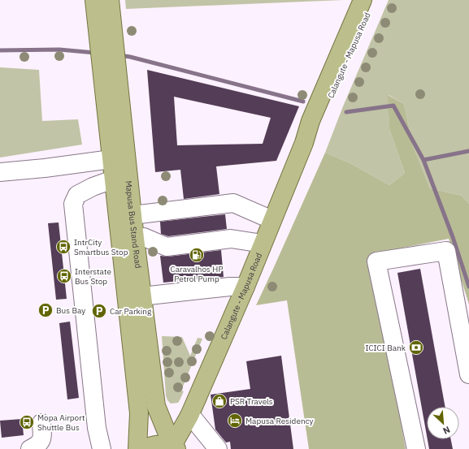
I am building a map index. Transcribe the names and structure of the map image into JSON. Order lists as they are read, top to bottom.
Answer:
{
  "streets": {
    "main road": ["Calangute - Mapusa Road", "Mapusa Bus Stand Road"]
  },
  "crossings": [
    ["Calangute - Mapusa Road", "Mapusa Bus Stand Road"]
  ],
  "places": {
    "bus stop": ["IntrCity Smartbus Stop", "Interstate Bus Stop", "Mopa Airport Shuttle Bus"],
    "fuel station": ["Caravalhos HP Petrol Pump"],
    "parking": ["Bus Bay", "Car Parking"],
    "bank": ["ICICI Bank"],
    "shop": ["PSR Travels"],
    "hotel": ["Mapusa Residency"]
  },
  "north": "bottom right"
}
